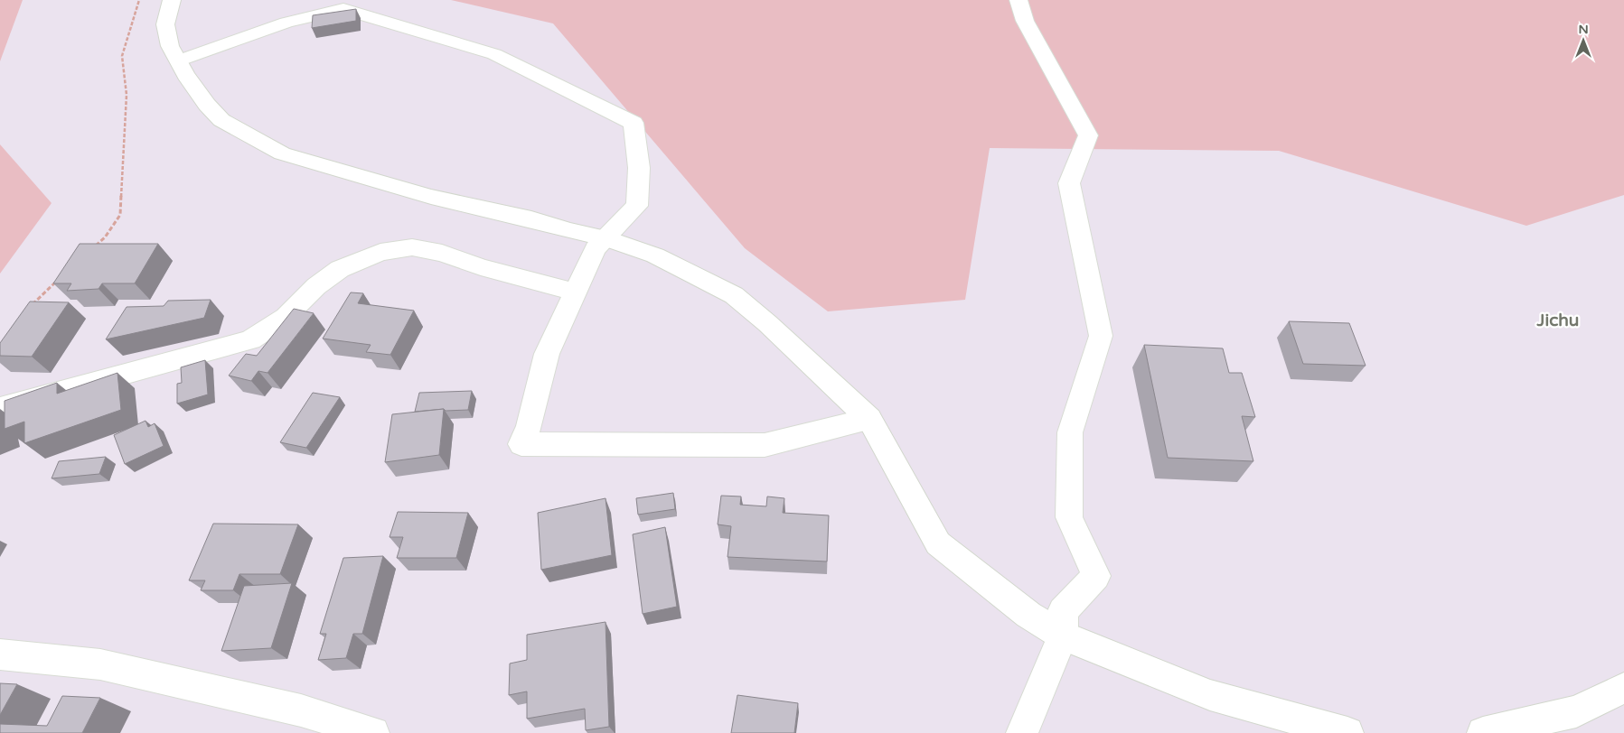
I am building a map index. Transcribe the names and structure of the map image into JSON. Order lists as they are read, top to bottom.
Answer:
{
  "districts": ["Jichu"],
  "north": "top"
}
